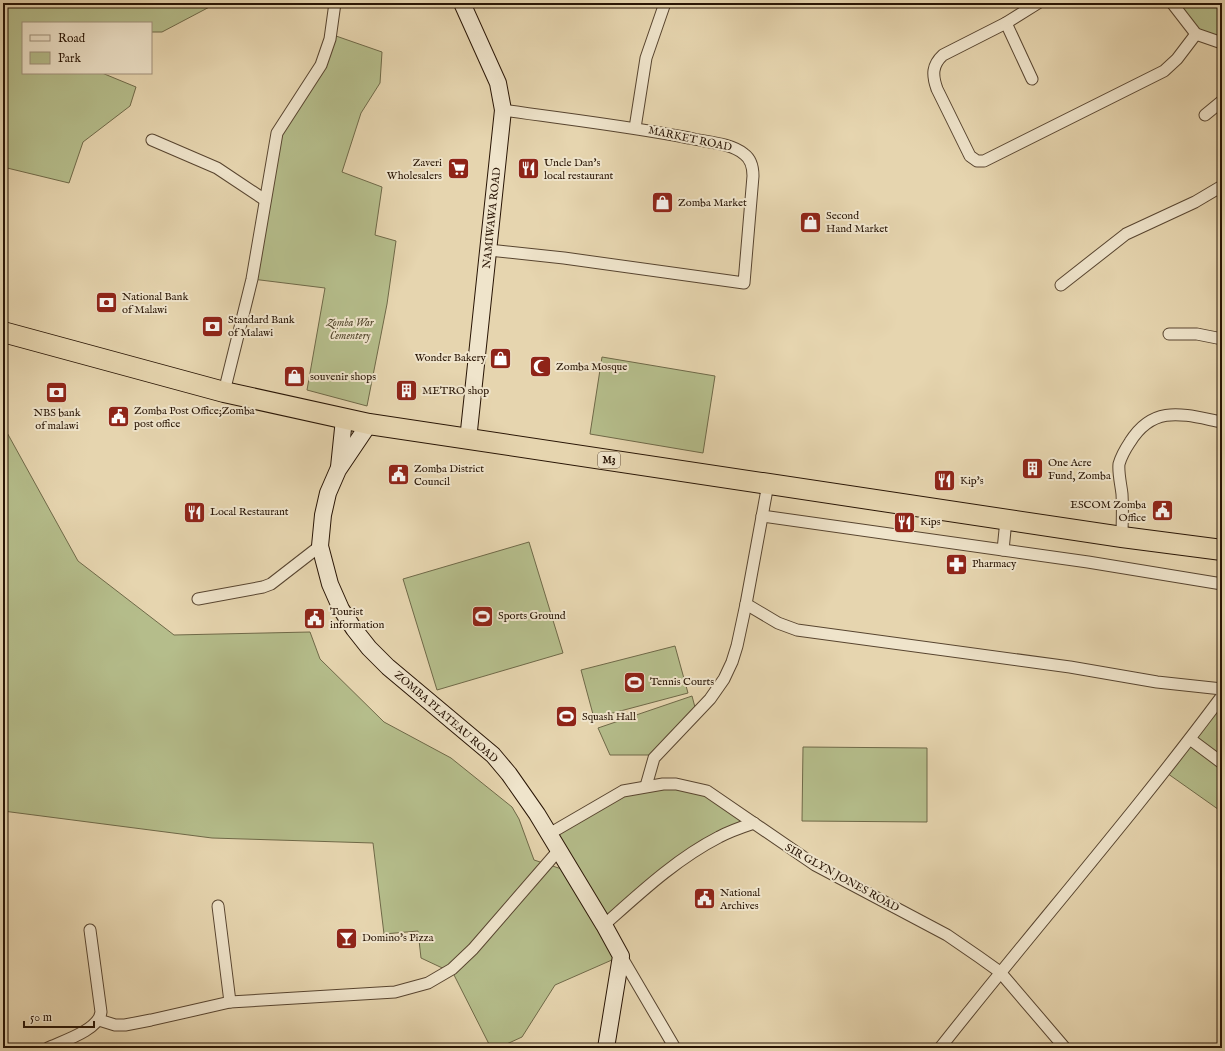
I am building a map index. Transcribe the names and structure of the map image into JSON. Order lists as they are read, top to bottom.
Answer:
{
  "streets": {
    "highway": ["M3"],
    "street": [
      "MARKET ROAD",
      "NAMIWAWA ROAD",
      "ZOMBA PLATEAU ROAD",
      "SIR GLYN JONES ROAD"
    ]
  },
  "crossings": [
    ["MARKET ROAD", "NAMIWAWA ROAD"],
    ["NAMIWAWA ROAD", "M3"],
    ["M3", "ZOMBA PLATEAU ROAD"],
    ["ZOMBA PLATEAU ROAD", "SIR GLYN JONES ROAD"]
  ],
  "parks": ["Zomba War Cementery"],
  "places": {
    "supermarket": ["Zaveri Wholesalers"],
    "restaurant": [
      "Uncle Dan's local restaurant",
      "Kip's",
      "Local Restaurant",
      "Kips"
    ],
    "shop": [
      "Zomba Market",
      "Second Hand Market",
      "Wonder Bakery",
      "souvenir shops"
    ],
    "bank": ["National Bank of Malawi", "Standard Bank of Malawi", "NBS bank of malawi"],
    "mosque": ["Zomba Mosque"],
    "building": ["METRO shop", "One Acre Fund, Zomba"],
    "public building": [
      "Zomba Post Office;Zomba post office",
      "Zomba District Council",
      "ESCOM Zomba Office",
      "Tourist information",
      "National Archives"
    ],
    "pharmacy": ["Pharmacy"],
    "sports": ["Sports Ground", "Tennis Courts", "Squash Hall"],
    "bar": ["Domino's Pizza"]
  },
  "legend": ["Road", "Park"],
  "scale_bar": "50 m"
}
